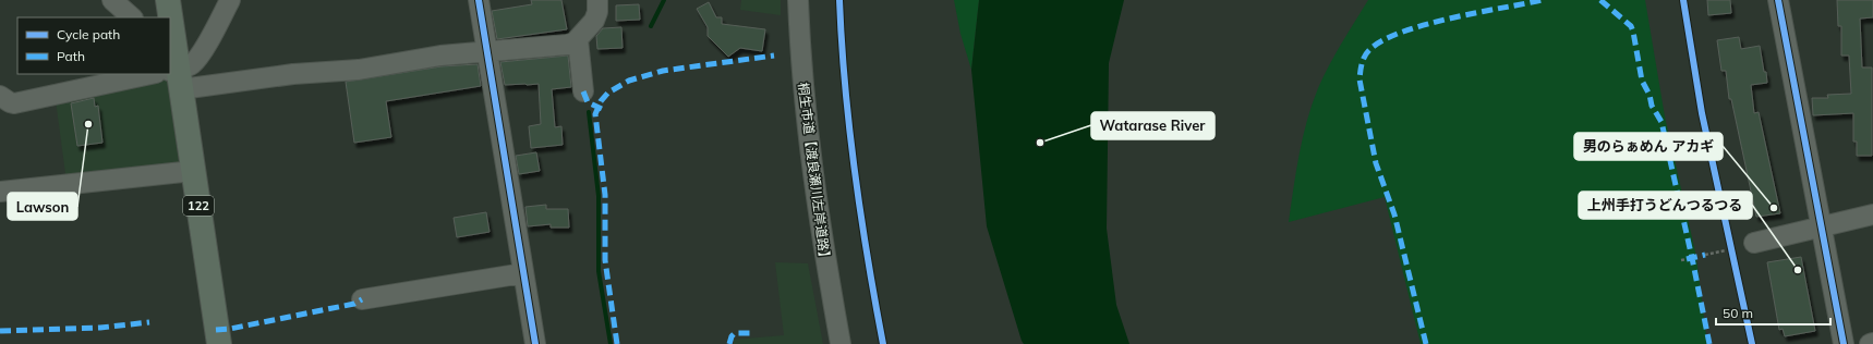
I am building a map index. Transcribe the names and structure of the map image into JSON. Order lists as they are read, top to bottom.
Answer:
{
  "streets": {
    "highway": ["122"],
    "street": ["桐生市道【渡良瀬川左岸道路】"]
  },
  "places": [
    "Lawson",
    "Watarase River",
    "男のらぁめん アカギ",
    "上州手打うどんつるつる"
  ],
  "legend": ["Cycle path", "Path"],
  "scale_bar": "50 m"
}
